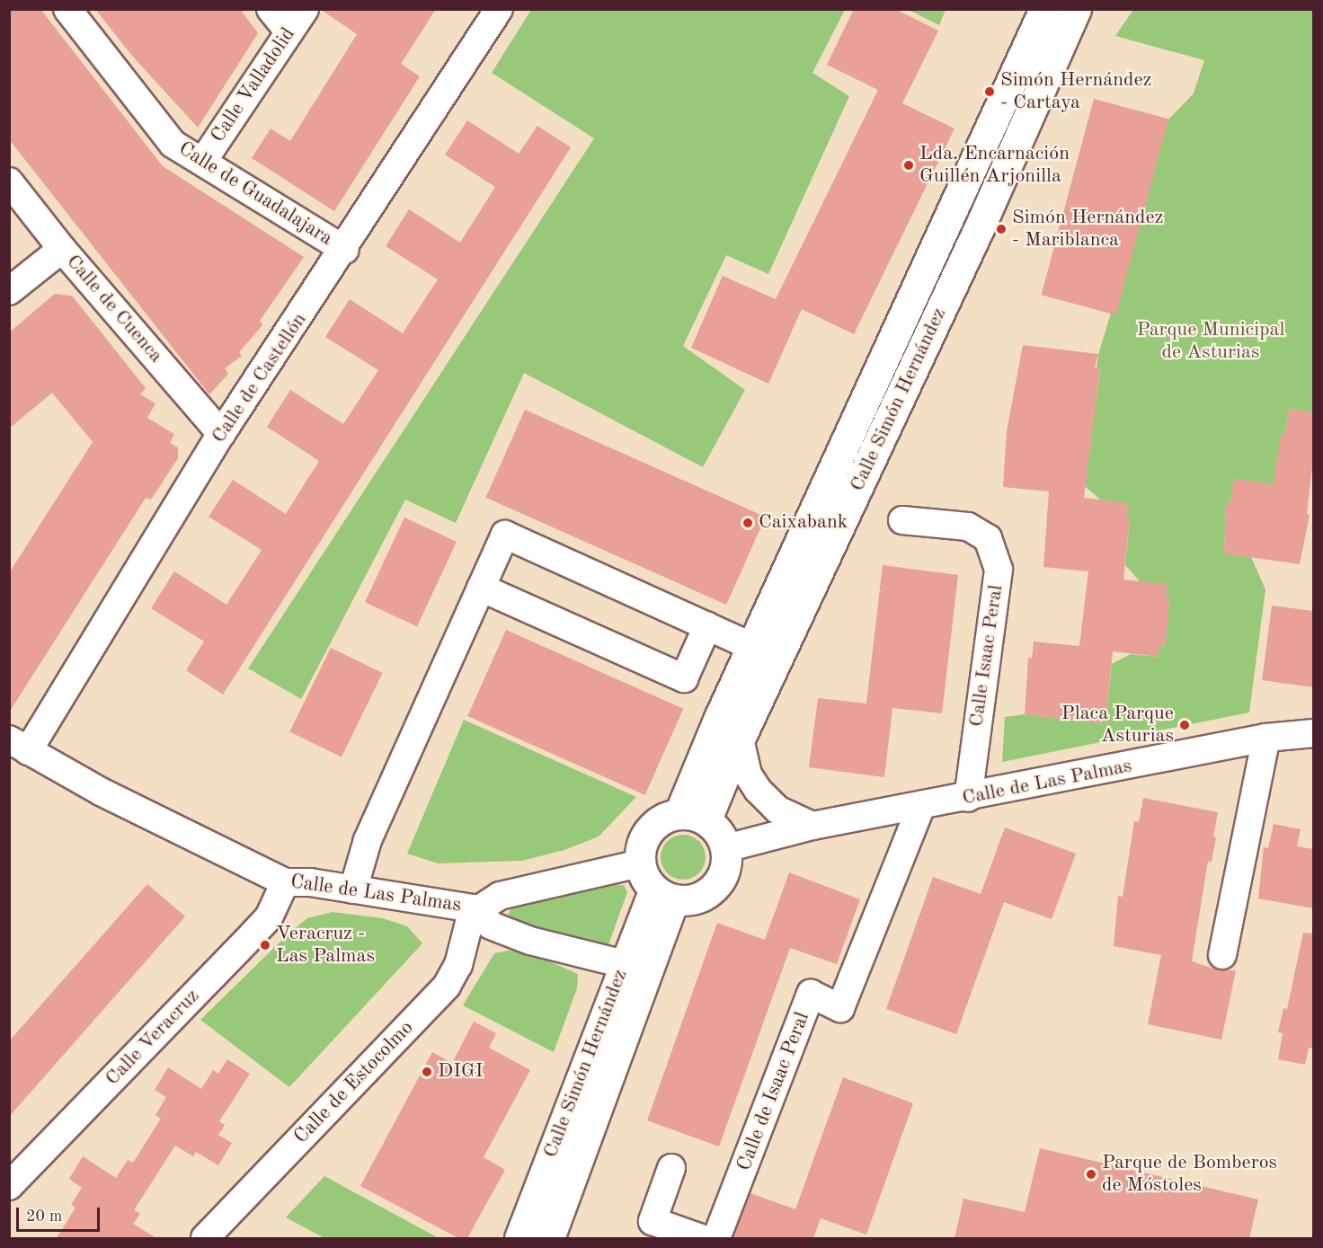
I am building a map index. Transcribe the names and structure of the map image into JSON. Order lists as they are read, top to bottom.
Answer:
{
  "streets": {
    "street": [
      "Calle Valladolid",
      "Calle de Guadalajara",
      "Calle de Cuenca",
      "Calle de Castellón",
      "Calle Simón Hernández",
      "Calle Isaac Peral",
      "Calle de Las Palmas",
      "Calle Veracruz",
      "Calle de Estocolmo",
      "Calle de Isaac Peral"
    ]
  },
  "crossings": [
    ["Calle Valladolid", "Calle de Guadalajara"],
    ["Calle de Guadalajara", "Calle de Castellón"],
    ["Calle de Cuenca", "Calle de Castellón"],
    ["Calle de Castellón", "Calle de Las Palmas"],
    ["Calle Simón Hernández", "Calle de Las Palmas"],
    ["Calle Isaac Peral", "Calle de Las Palmas"],
    ["Calle de Las Palmas", "Calle Veracruz"],
    ["Calle de Las Palmas", "Calle de Estocolmo"],
    ["Calle de Las Palmas", "Calle de Isaac Peral"]
  ],
  "parks": ["Parque Municipal de Asturias"],
  "places": [
    "Simón Hernández - Cartaya",
    "Lda. Encarnación Guillén Arjonilla",
    "Simón Hernández - Mariblanca",
    "Caixabank",
    "Placa Parque Asturias",
    "Veracruz - Las Palmas",
    "DIGI",
    "Parque de Bomberos de Móstoles"
  ],
  "scale_bar": "20 m"
}
